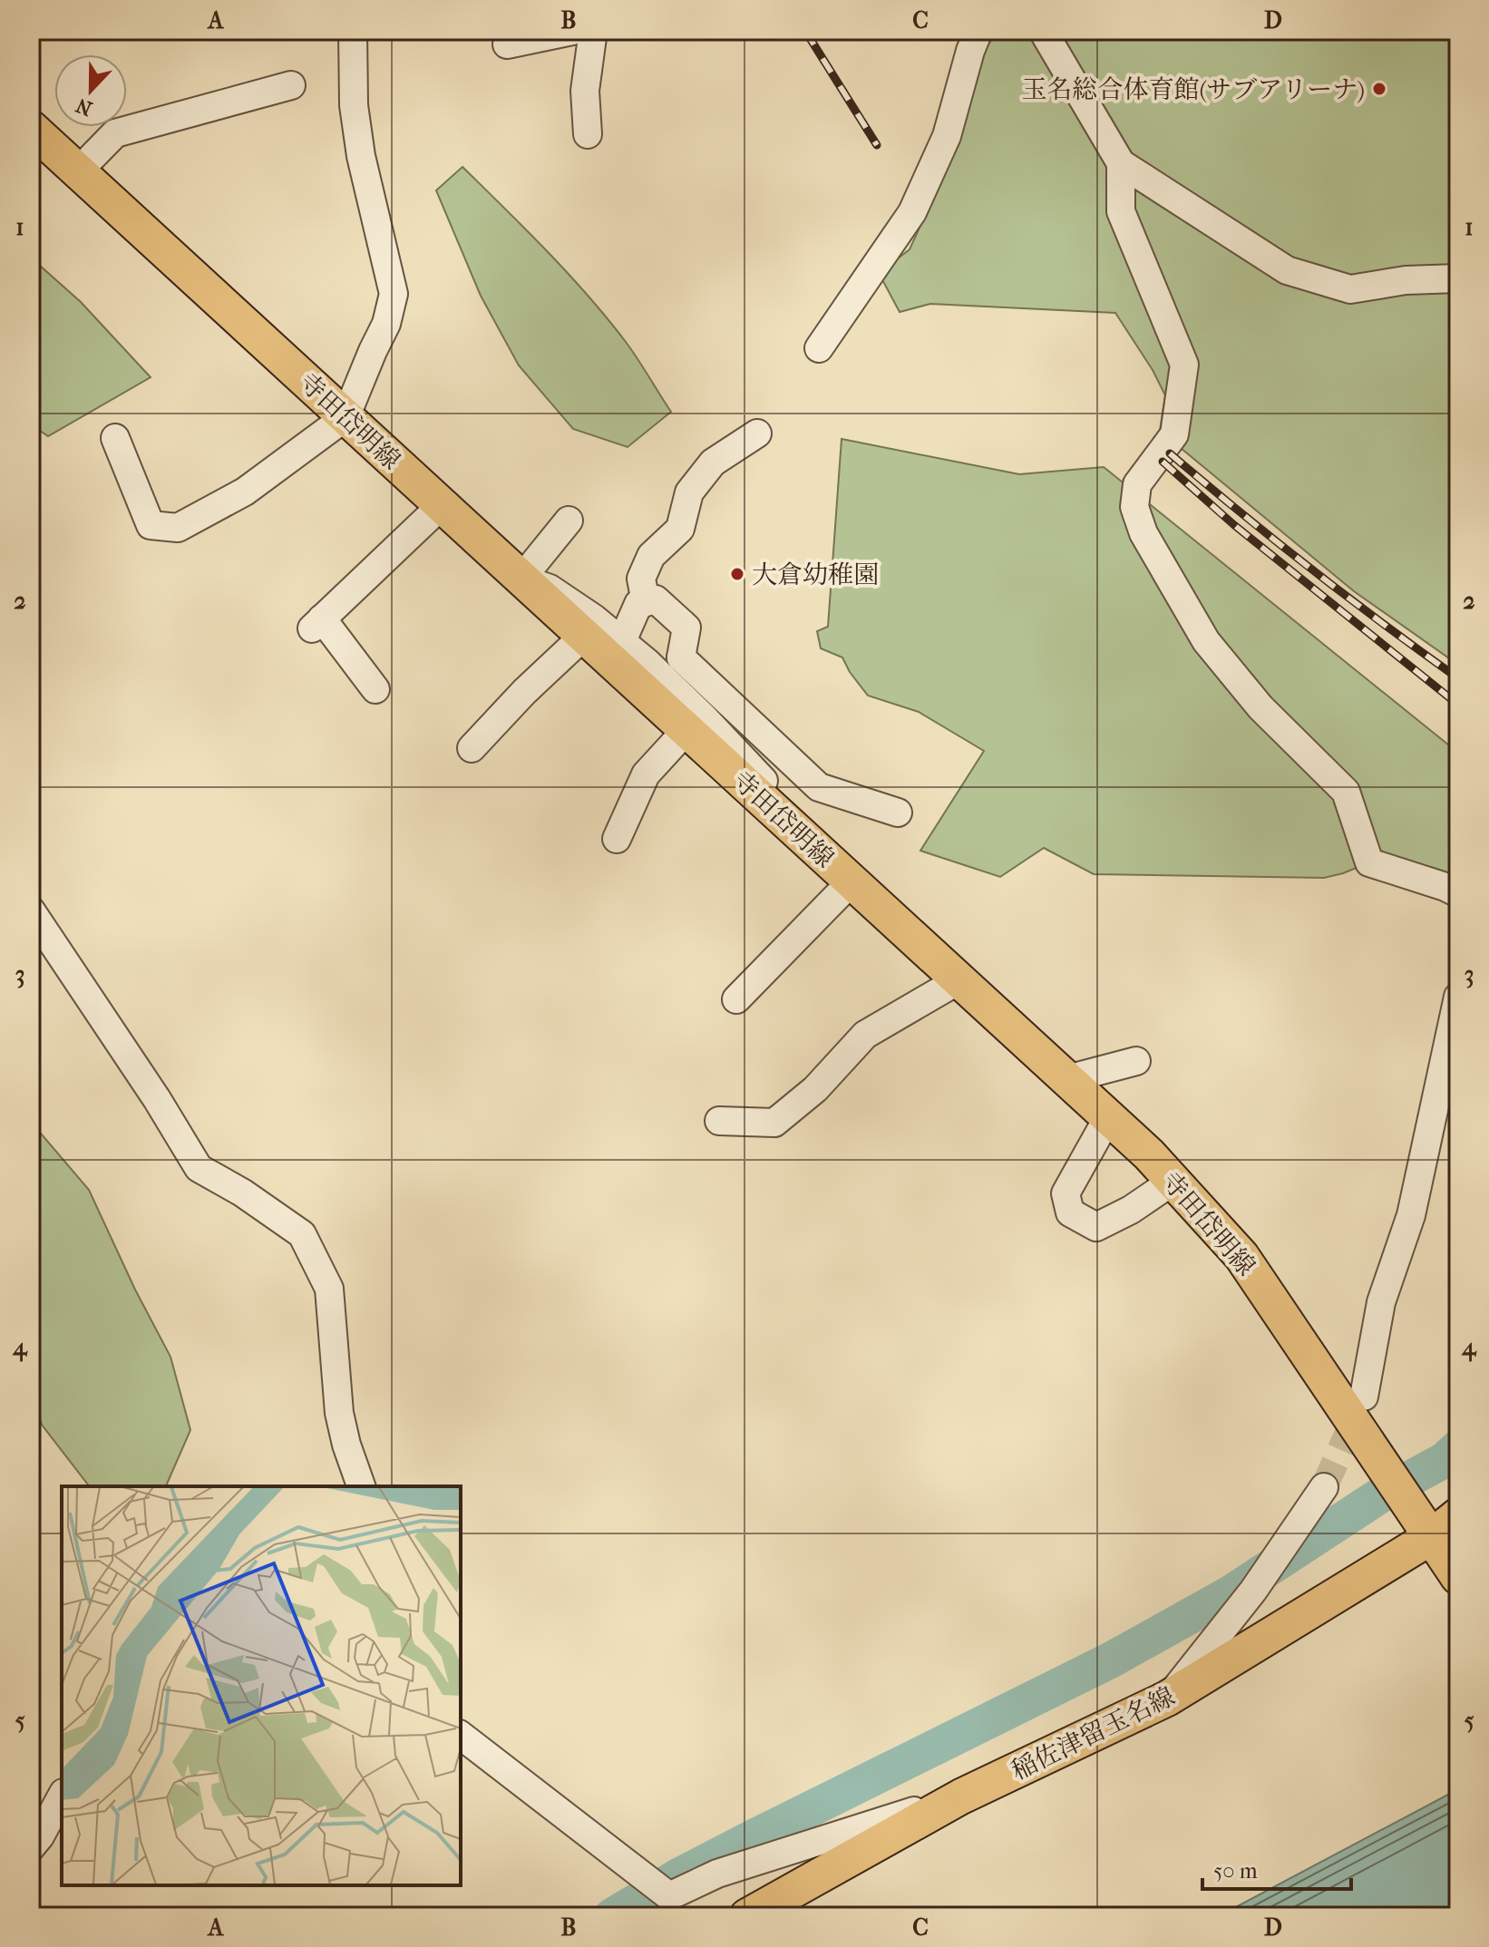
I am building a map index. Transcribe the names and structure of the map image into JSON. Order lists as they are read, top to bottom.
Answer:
{
  "streets": {
    "main road": ["寺田岱明線", "稲佐津留玉名線"]
  },
  "crossings": [
    ["寺田岱明線", "稲佐津留玉名線"]
  ],
  "places": ["玉名総合体育館(サブアリーナ)", "大倉幼稚園"],
  "scale_bar": "50 m",
  "north": "bottom",
  "grid": {
    "columns": [
      "A",
      "B",
      "C",
      "D"
    ],
    "rows": [
      "1",
      "2",
      "3",
      "4",
      "5"
    ]
  }
}
